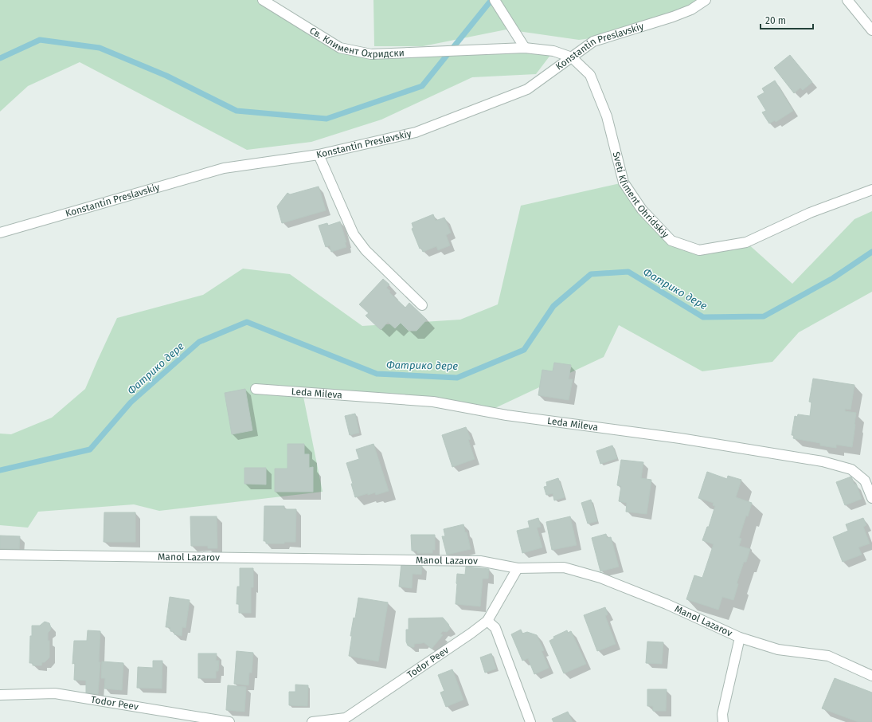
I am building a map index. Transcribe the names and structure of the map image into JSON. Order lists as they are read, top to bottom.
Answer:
{
  "streets": {
    "street": [
      "Св. Климент Охридски",
      "Konstantin Preslavskiy",
      "Sveti Kliment Ohridskiy",
      "Leda Mileva",
      "Manol Lazarov",
      "Todor Peev"
    ]
  },
  "crossings": [
    ["Св. Климент Охридски", "Sveti Kliment Ohridskiy"],
    ["Konstantin Preslavskiy", "Sveti Kliment Ohridskiy"],
    ["Manol Lazarov", "Todor Peev"]
  ],
  "water": ["Фатрико дере"],
  "scale_bar": "20 m"
}
